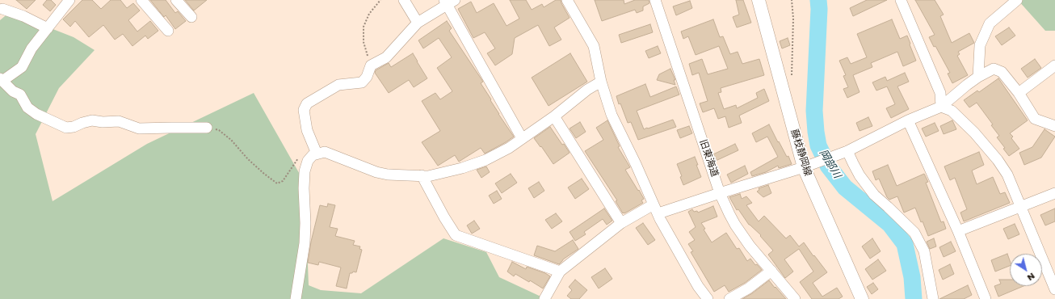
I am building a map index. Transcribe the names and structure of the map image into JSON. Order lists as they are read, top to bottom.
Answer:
{
  "streets": {
    "main road": ["藤枝静岡線"],
    "street": ["旧東海道"]
  },
  "water": ["岡部川"],
  "north": "bottom right"
}
